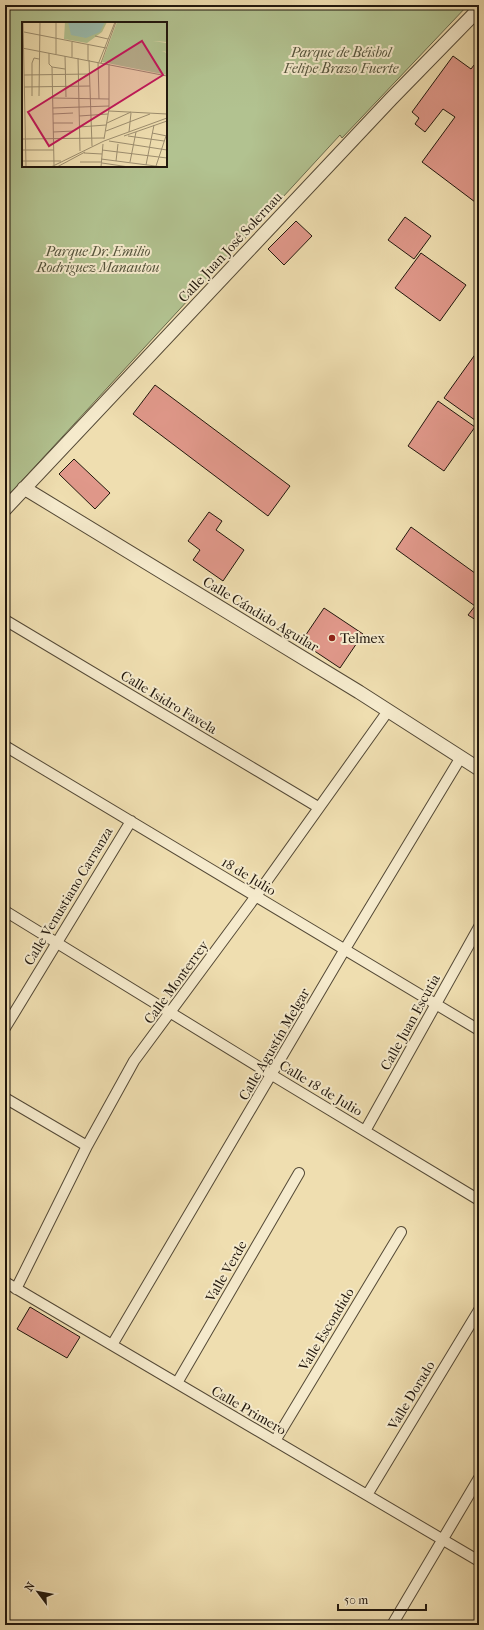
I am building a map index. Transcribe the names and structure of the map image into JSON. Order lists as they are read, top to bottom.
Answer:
{
  "streets": {
    "street": [
      "Calle Juan José Solernau",
      "Calle Cándido Aguilar",
      "Calle Isidro Favela",
      "18 de Julio",
      "Calle Venustiano Carranza",
      "Calle Monterrey",
      "Calle Juan Escutia",
      "Calle Agustín Melgar",
      "Calle 18 de Julio",
      "Valle Verde",
      "Valle Escondido",
      "Valle Dorado",
      "Calle Primero"
    ]
  },
  "crossings": [
    ["Calle Juan José Solernau", "Calle Cándido Aguilar"],
    ["Calle Cándido Aguilar", "Calle Monterrey"],
    ["Calle Cándido Aguilar", "Calle Agustín Melgar"],
    ["Calle Isidro Favela", "Calle Monterrey"],
    ["18 de Julio", "Calle Venustiano Carranza"],
    ["18 de Julio", "Calle Monterrey"],
    ["18 de Julio", "Calle Juan Escutia"],
    ["18 de Julio", "Calle Agustín Melgar"],
    ["Calle Venustiano Carranza", "Calle 18 de Julio"],
    ["Calle Monterrey", "Calle 18 de Julio"],
    ["Calle Monterrey", "Calle Primero"],
    ["Calle Juan Escutia", "Calle 18 de Julio"],
    ["Calle Agustín Melgar", "Calle 18 de Julio"],
    ["Calle Agustín Melgar", "Calle Primero"],
    ["Valle Verde", "Calle Primero"],
    ["Valle Escondido", "Calle Primero"],
    ["Valle Dorado", "Calle Primero"]
  ],
  "parks": ["Parque de Béisbol Felipe Brazo Fuerte", "Parque Dr. Emilio Rodriguez Manautou"],
  "places": ["Telmex"],
  "scale_bar": "50 m",
  "north": "top left"
}
